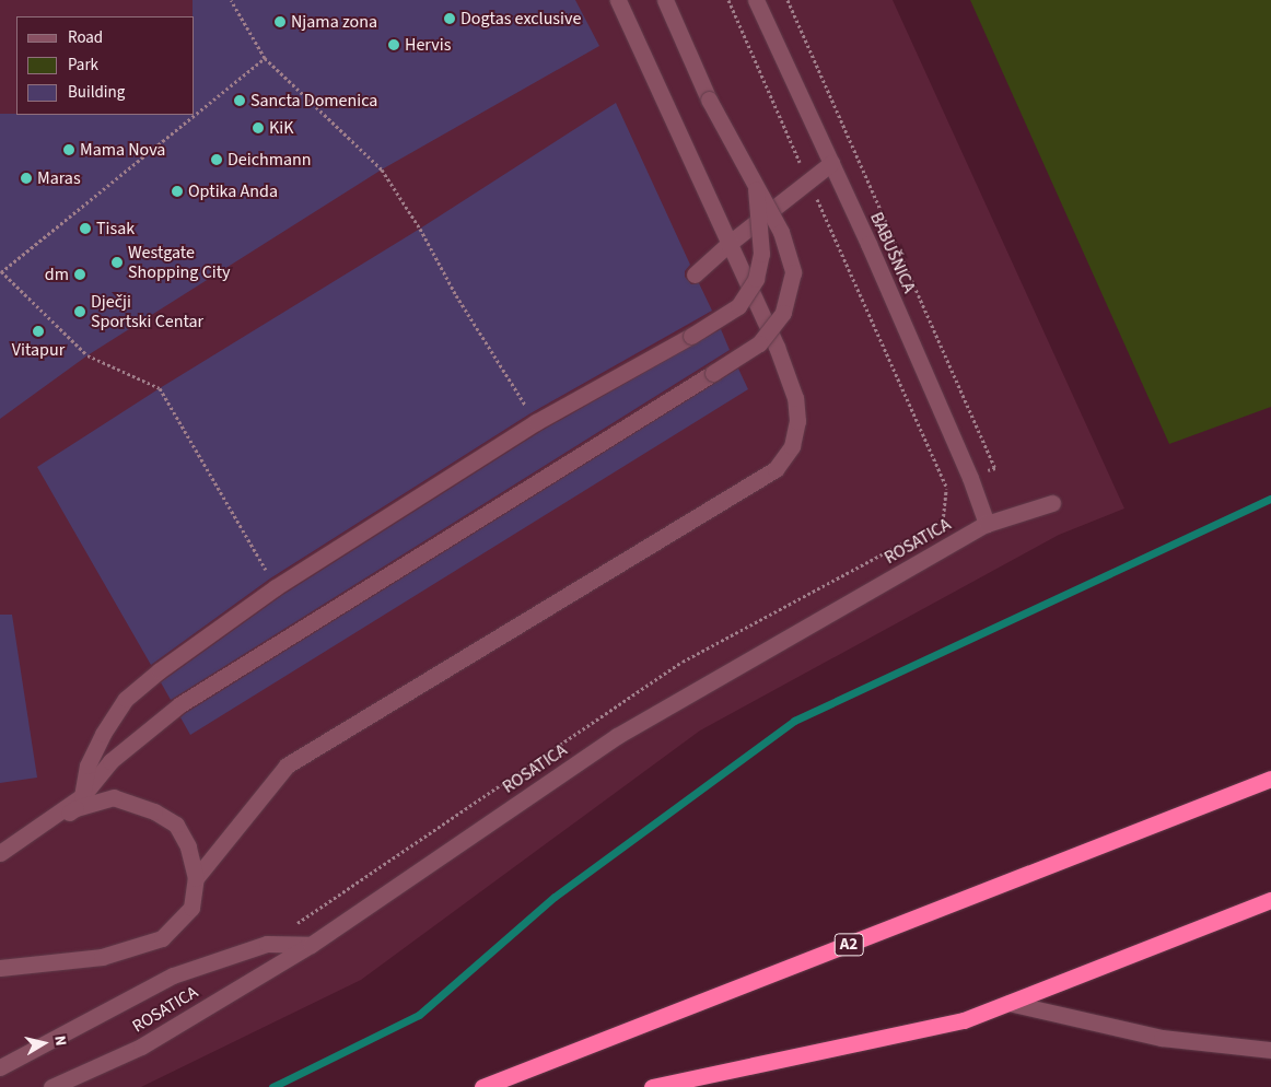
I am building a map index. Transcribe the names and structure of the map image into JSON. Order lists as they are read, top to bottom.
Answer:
{
  "streets": {
    "highway": ["A2"],
    "street": ["BABUŠNICA", "ROSATICA"]
  },
  "crossings": [
    ["BABUŠNICA", "ROSATICA"]
  ],
  "places": [
    "Dogtas exclusive",
    "Njama zona",
    "Hervis",
    "Sancta Domenica",
    "KiK",
    "Mama Nova",
    "Deichmann",
    "Maras",
    "Optika Anda",
    "Tisak",
    "Westgate Shopping City",
    "dm",
    "Dječji Sportski Centar",
    "Vitapur"
  ],
  "legend": ["Road", "Park", "Building"],
  "north": "right"
}
